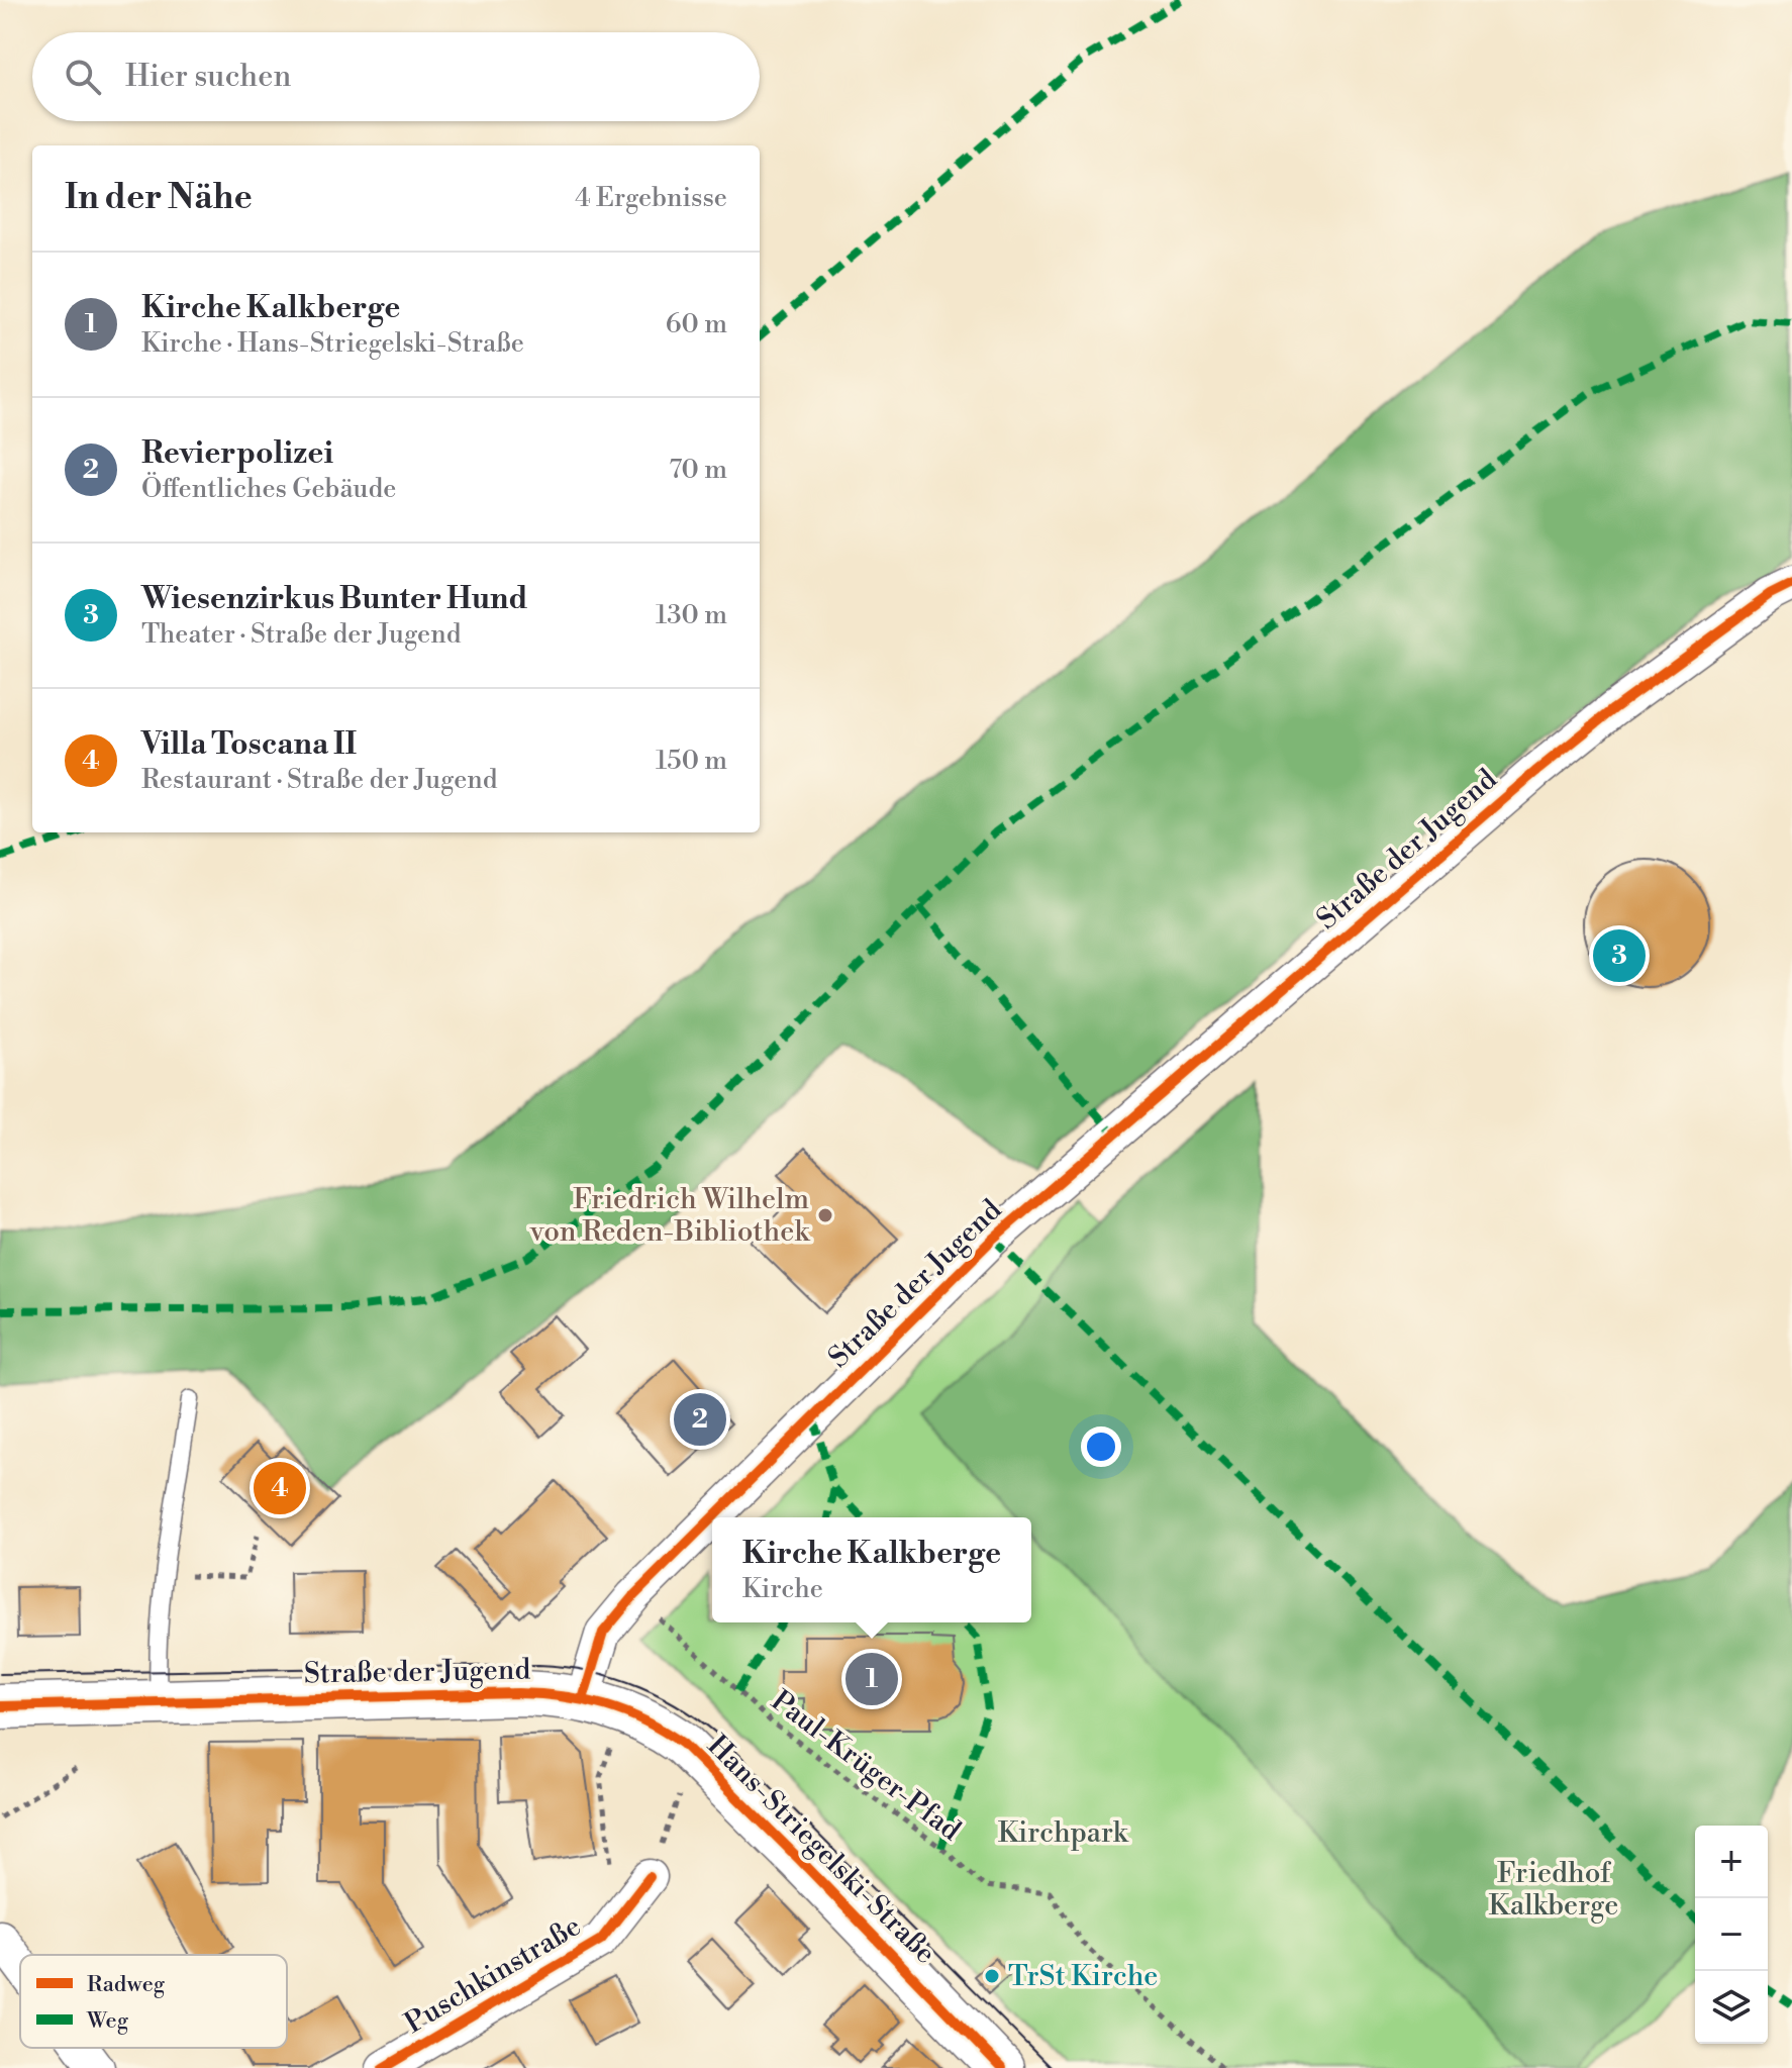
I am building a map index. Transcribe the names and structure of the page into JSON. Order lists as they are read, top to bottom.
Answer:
{
  "streets": {
    "street": ["Straße der Jugend", "Hans-Striegelski-Straße", "Puschkinstraße"],
    "path": ["Paul-Krüger-Pfad"]
  },
  "crossings": [
    ["Straße der Jugend", "Paul-Krüger-Pfad"],
    ["Straße der Jugend", "Hans-Striegelski-Straße"]
  ],
  "parks": ["Kirchpark", "Friedhof Kalkberge"],
  "places": ["Friedrich Wilhelm von Reden-Bibliothek", "TrSt Kirche"],
  "legend": ["Radweg", "Weg"],
  "page": {
    "search": "Hier suchen",
    "heading": ["In der Nähe", "4 Ergebnisse"],
    "list": [
      {
        "mark": "1",
        "name": "Kirche Kalkberge",
        "note": "Kirche · Hans-Striegelski-Straße",
        "value": "60 m"
      },
      {
        "mark": "2",
        "name": "Revierpolizei",
        "note": "Öffentliches Gebäude",
        "value": "70 m"
      },
      {
        "mark": "3",
        "name": "Wiesenzirkus Bunter Hund",
        "note": "Theater · Straße der Jugend",
        "value": "130 m"
      },
      {
        "mark": "4",
        "name": "Villa Toscana II",
        "note": "Restaurant · Straße der Jugend",
        "value": "150 m"
      }
    ],
    "pins": [
      "3",
      "2",
      "4",
      "1"
    ],
    "popup": ["Kirche Kalkberge", "Kirche"],
    "map_buttons": ["+", "−"]
  }
}
